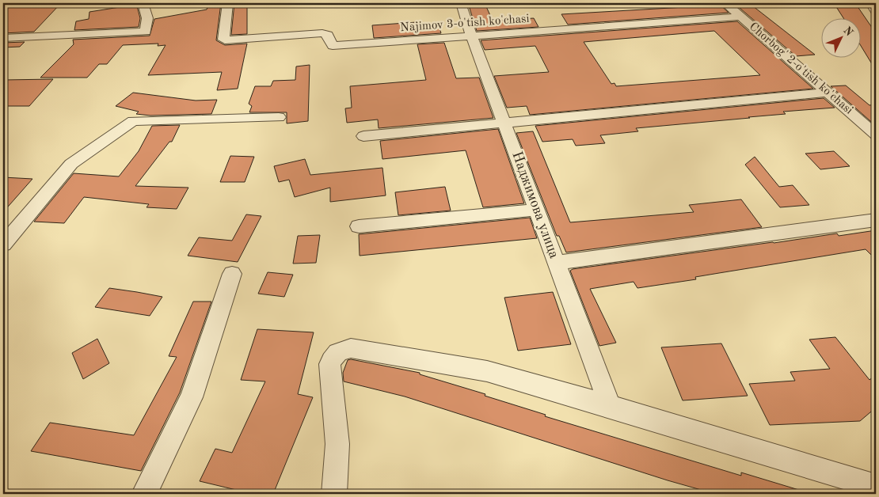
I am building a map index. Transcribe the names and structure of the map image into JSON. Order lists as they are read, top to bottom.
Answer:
{
  "streets": {
    "street": ["Najimov 3-o'tish ko'chasi", "Chorbog' 2-o'tish ko'chasi", "Наджимова улица"]
  },
  "crossings": [
    ["Najimov 3-o'tish ko'chasi", "Chorbog' 2-o'tish ko'chasi"],
    ["Najimov 3-o'tish ko'chasi", "Наджимова улица"]
  ],
  "north": "top right"
}
